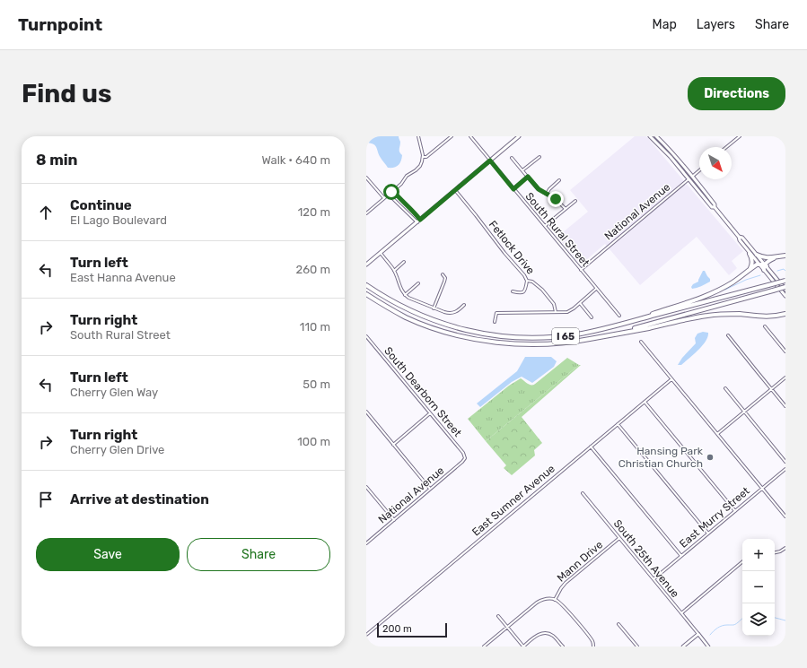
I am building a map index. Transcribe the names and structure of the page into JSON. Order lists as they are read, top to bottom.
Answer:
{
  "streets": {
    "highway": ["I 65"],
    "street": [
      "National Avenue",
      "South Rural Street",
      "Fetlock Drive",
      "South Dearborn Street",
      "East Sumner Avenue",
      "East Murry Street",
      "South 25th Avenue",
      "Mann Drive"
    ]
  },
  "crossings": [
    ["National Avenue", "South Rural Street"],
    ["National Avenue", "South Dearborn Street"],
    ["East Murry Street", "South 25th Avenue"],
    ["South 25th Avenue", "Mann Drive"]
  ],
  "places": ["Hansing Park Christian Church"],
  "scale_bar": "200 m",
  "north": "bottom right",
  "page": {
    "header": "Turnpoint",
    "nav": ["Map", "Layers", "Share"],
    "buttons": [
      "Directions",
      ["Save", "Share"]
    ],
    "title": "Find us",
    "heading": ["8 min", "Walk · 640 m"],
    "list": [
      ["Continue", "El Lago Boulevard", "120 m"],
      ["Turn left", "East Hanna Avenue", "260 m"],
      ["Turn right", "South Rural Street", "110 m"],
      ["Turn left", "Cherry Glen Way", "50 m"],
      ["Turn right", "Cherry Glen Drive", "100 m"],
      "Arrive at destination"
    ],
    "map_buttons": ["+", "−"],
    "scale": "200 m"
  }
}
